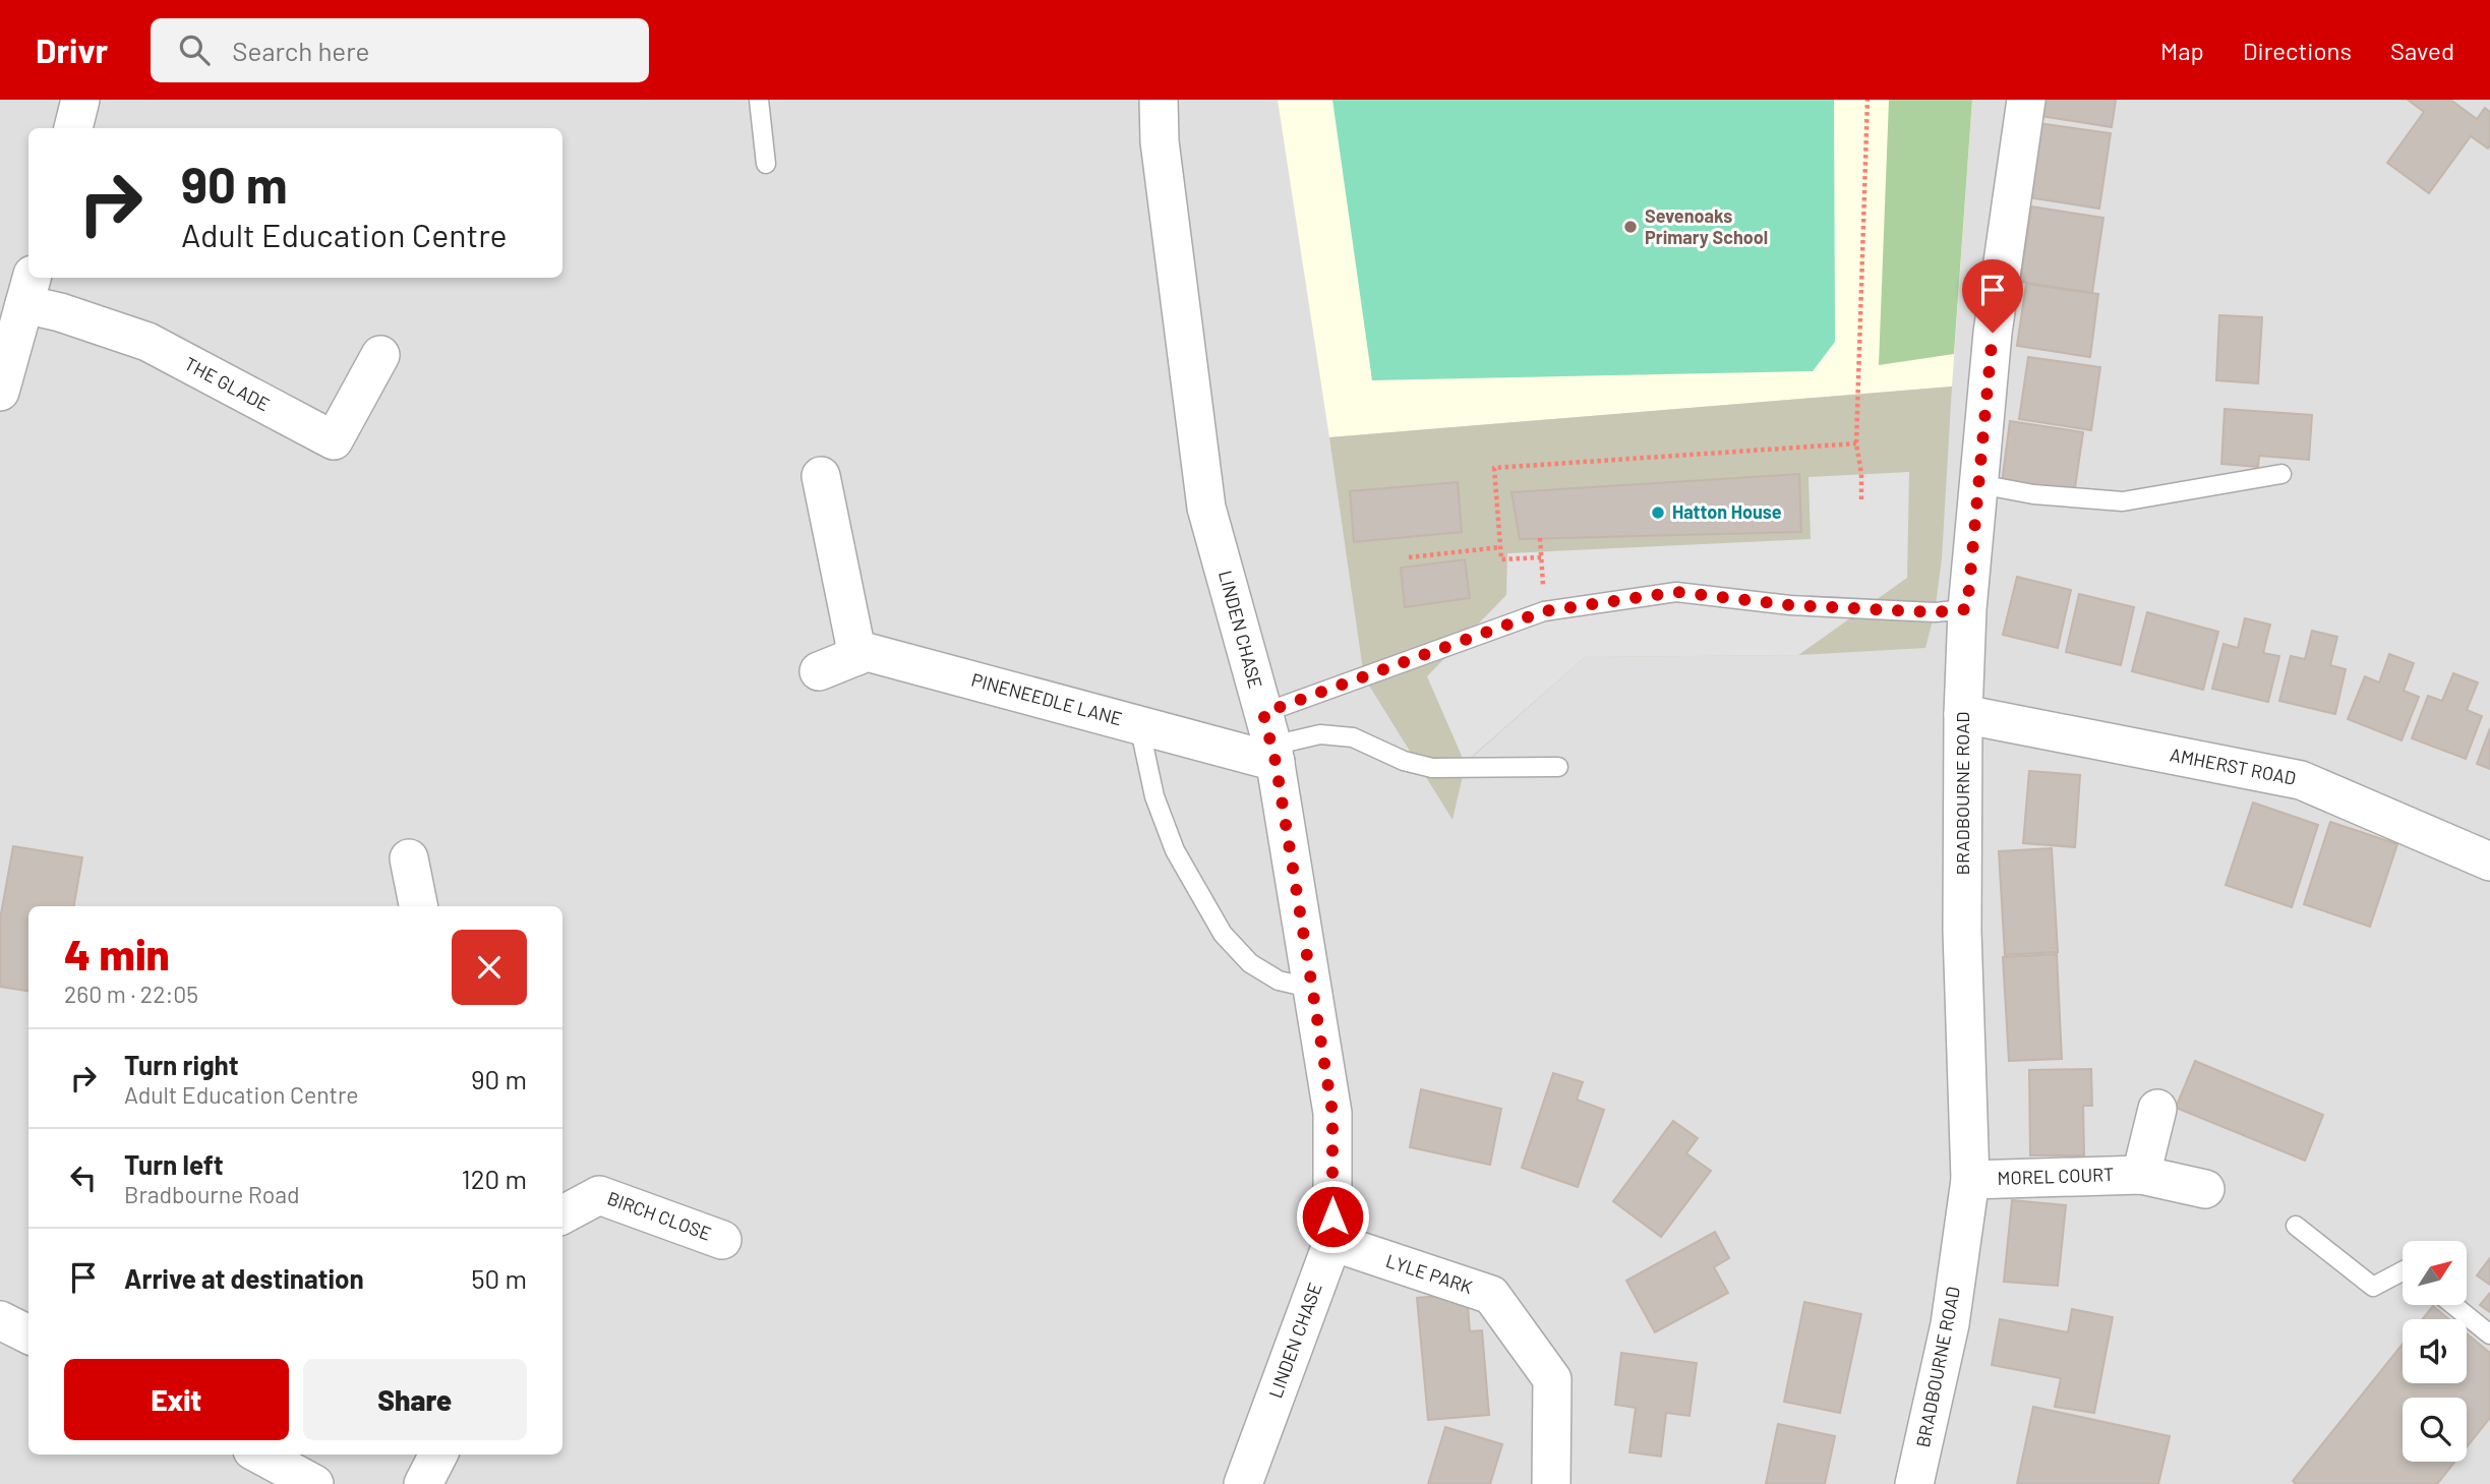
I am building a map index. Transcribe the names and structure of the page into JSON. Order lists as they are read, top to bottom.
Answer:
{
  "streets": {
    "street": [
      "THE GLADE",
      "LINDEN CHASE",
      "PINENEEDLE LANE",
      "AMHERST ROAD",
      "BRADBOURNE ROAD",
      "MOREL COURT",
      "BIRCH CLOSE",
      "LYLE PARK"
    ]
  },
  "crossings": [
    ["LINDEN CHASE", "PINENEEDLE LANE"],
    ["LINDEN CHASE", "LYLE PARK"],
    ["AMHERST ROAD", "BRADBOURNE ROAD"],
    ["BRADBOURNE ROAD", "MOREL COURT"]
  ],
  "places": ["Sevenoaks Primary School", "Hatton House"],
  "north": "top right",
  "page": {
    "header": "Drivr",
    "search": "Search here",
    "nav": ["Map", "Directions", "Saved"],
    "turn": ["90 m", "Adult Education Centre"],
    "heading": ["4 min", "260 m · 22:05"],
    "list": [
      {
        "name": "Turn right",
        "note": "Adult Education Centre",
        "value": "90 m"
      },
      {
        "name": "Turn left",
        "note": "Bradbourne Road",
        "value": "120 m"
      },
      {
        "name": "Arrive at destination",
        "value": "50 m"
      }
    ],
    "buttons": ["Exit", "Share"]
  }
}
